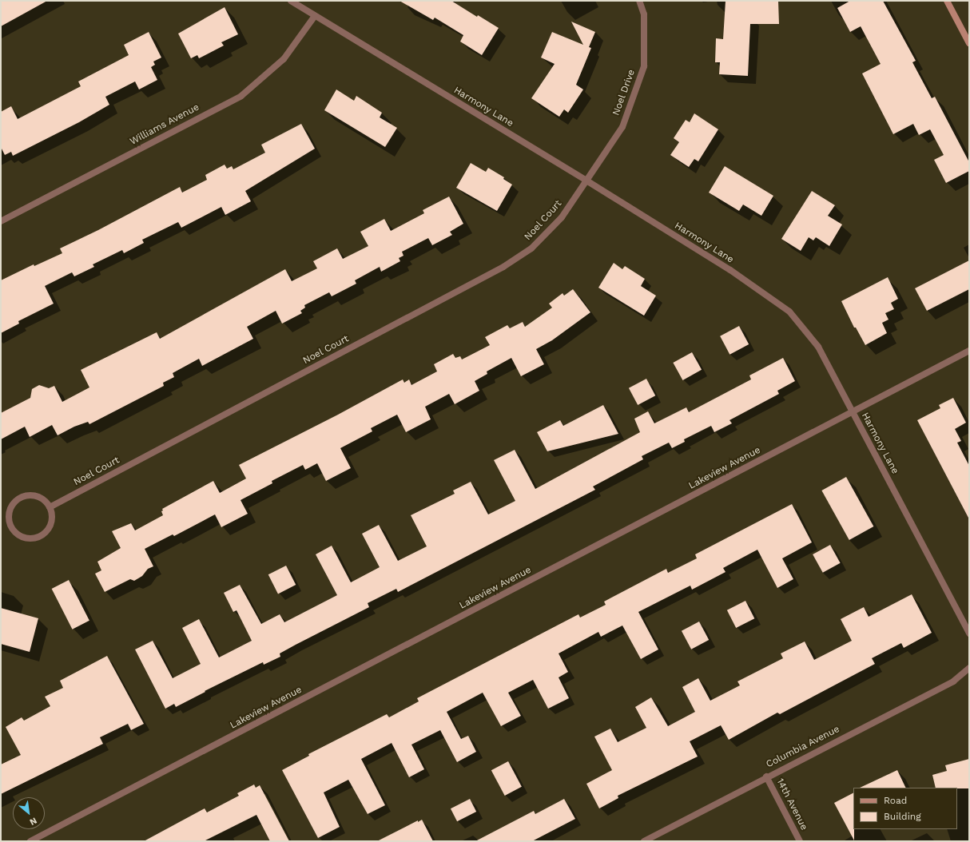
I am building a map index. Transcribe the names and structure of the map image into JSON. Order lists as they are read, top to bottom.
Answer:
{
  "streets": {
    "street": [
      "Noel Drive",
      "Harmony Lane",
      "Williams Avenue",
      "Noel Court",
      "Lakeview Avenue",
      "Columbia Avenue",
      "14th Avenue"
    ]
  },
  "crossings": [
    ["Noel Drive", "Harmony Lane"],
    ["Noel Drive", "Noel Court"],
    ["Harmony Lane", "Williams Avenue"],
    ["Harmony Lane", "Noel Court"],
    ["Harmony Lane", "Lakeview Avenue"],
    ["Columbia Avenue", "14th Avenue"]
  ],
  "legend": ["Road", "Building"],
  "north": "bottom right"
}
